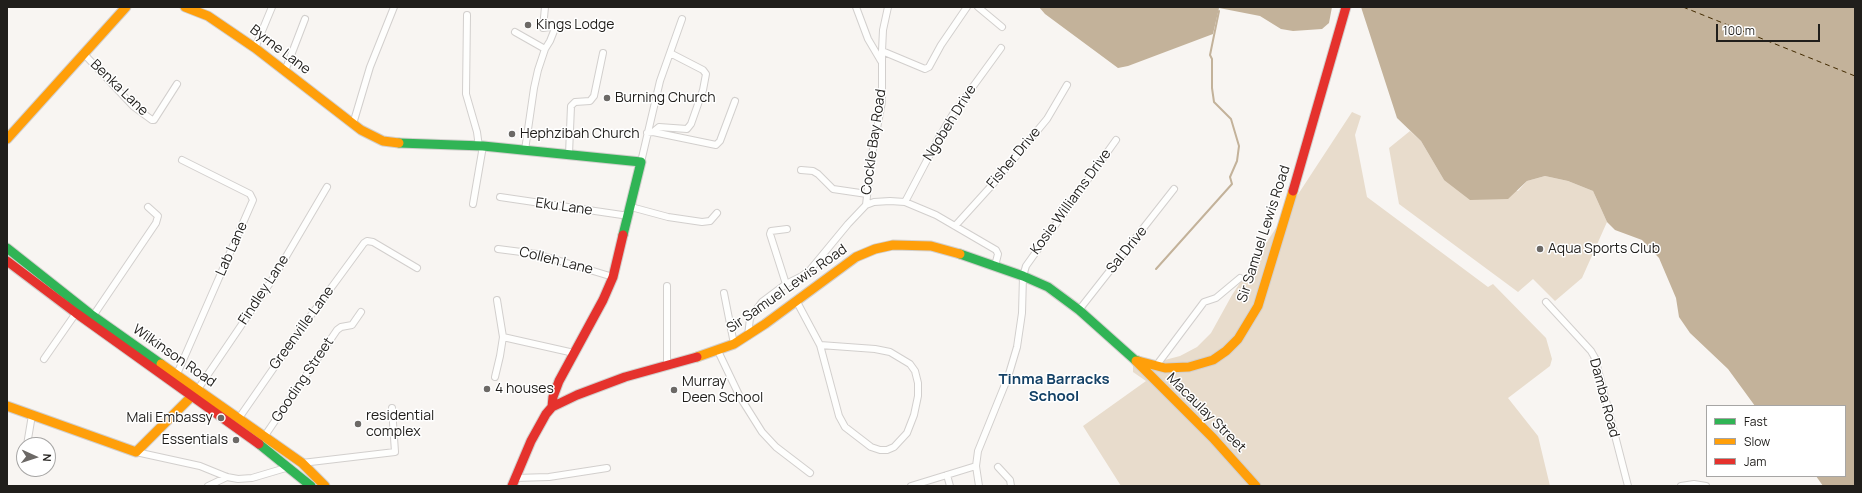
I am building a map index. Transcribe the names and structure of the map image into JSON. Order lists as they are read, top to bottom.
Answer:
{
  "streets": {
    "main road": [
      "Byrne Lane",
      "Sir Samuel Lewis Road",
      "Wilkinson Road",
      "Macaulay Street"
    ],
    "street": [
      "Benka Lane",
      "Ngobeh Drive",
      "Cockle Bay Road",
      "Fisher Drive",
      "Kosie Williams Drive",
      "Eku Lane",
      "Lab Lane",
      "Sal Drive",
      "Colleh Lane",
      "Findley Lane",
      "Greenville Lane",
      "Gooding Street",
      "Damba Road"
    ]
  },
  "crossings": [
    ["Ngobeh Drive", "Cockle Bay Road"],
    ["Cockle Bay Road", "Fisher Drive"],
    ["Cockle Bay Road", "Sir Samuel Lewis Road"],
    ["Kosie Williams Drive", "Sir Samuel Lewis Road"],
    ["Sir Samuel Lewis Road", "Sal Drive"],
    ["Sir Samuel Lewis Road", "Macaulay Street"],
    ["Lab Lane", "Wilkinson Road"],
    ["Findley Lane", "Wilkinson Road"],
    ["Greenville Lane", "Wilkinson Road"],
    ["Wilkinson Road", "Gooding Street"]
  ],
  "districts": ["Tinma Barracks School"],
  "places": [
    "Kings Lodge",
    "Burning Church",
    "Hephzibah Church",
    "Aqua Sports Club",
    "4 houses",
    "Murray Deen School",
    "Mali Embassy",
    "residential complex",
    "Essentials"
  ],
  "legend": ["Fast", "Slow", "Jam"],
  "scale_bar": "100 m",
  "north": "right"
}
